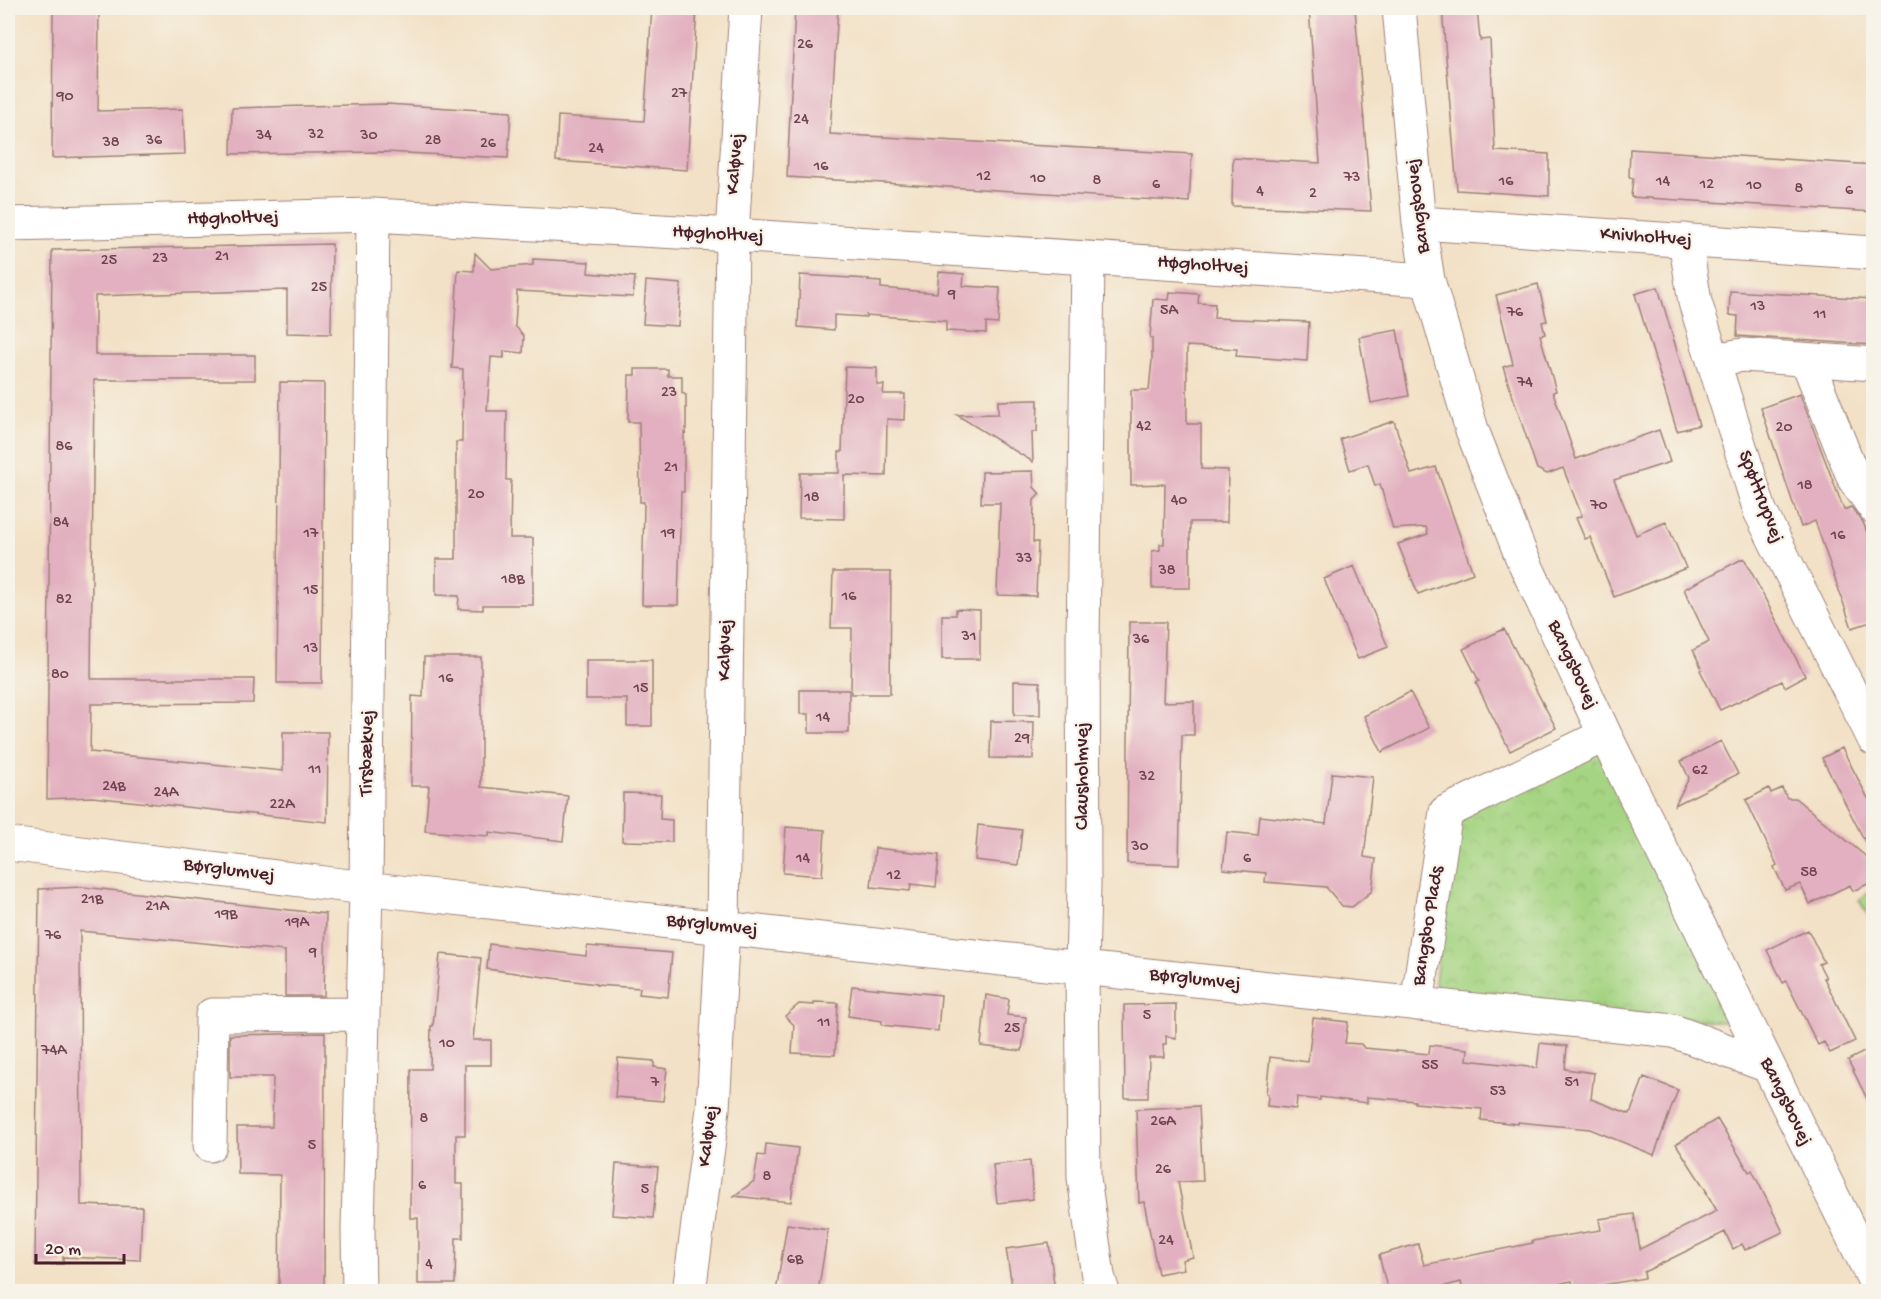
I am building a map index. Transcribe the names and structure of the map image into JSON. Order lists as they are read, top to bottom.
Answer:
{
  "streets": {
    "street": [
      "Kaløvej",
      "Bangsbovej",
      "Høgholtvej",
      "Knivholtvej",
      "Spøttrupvej",
      "Tirsbækvej",
      "Clausholmvej",
      "Børglumvej",
      "Bangsbo Plads"
    ]
  },
  "crossings": [
    ["Kaløvej", "Høgholtvej"],
    ["Kaløvej", "Børglumvej"],
    ["Bangsbovej", "Høgholtvej"],
    ["Bangsbovej", "Knivholtvej"],
    ["Bangsbovej", "Bangsbo Plads"],
    ["Høgholtvej", "Tirsbækvej"],
    ["Høgholtvej", "Clausholmvej"],
    ["Knivholtvej", "Spøttrupvej"],
    ["Tirsbækvej", "Børglumvej"],
    ["Clausholmvej", "Børglumvej"],
    ["Børglumvej", "Bangsbo Plads"]
  ],
  "house_numbers": [
    "26",
    "27",
    "90",
    "24",
    "32",
    "34",
    "30",
    "36",
    "28",
    "38",
    "26",
    "24",
    "16",
    "12",
    "73",
    "10",
    "8",
    "16",
    "14",
    "6",
    "12",
    "10",
    "8",
    "6",
    "4",
    "2",
    "21",
    "23",
    "25",
    "25",
    "9",
    "13",
    "5A",
    "76",
    "11",
    "74",
    "23",
    "20",
    "42",
    "20",
    "86",
    "21",
    "18",
    "20",
    "18",
    "40",
    "70",
    "84",
    "17",
    "19",
    "16",
    "33",
    "38",
    "18B",
    "15",
    "16",
    "82",
    "31",
    "36",
    "13",
    "80",
    "16",
    "15",
    "14",
    "29",
    "11",
    "62",
    "32",
    "24B",
    "24A",
    "22A",
    "30",
    "14",
    "6",
    "58",
    "12",
    "21B",
    "21A",
    "19B",
    "19A",
    "76",
    "9",
    "5",
    "11",
    "25",
    "10",
    "74A",
    "55",
    "7",
    "51",
    "53",
    "8",
    "26A",
    "5",
    "26",
    "8",
    "6",
    "5",
    "24",
    "6B",
    "4"
  ],
  "scale_bar": "20 m"
}
